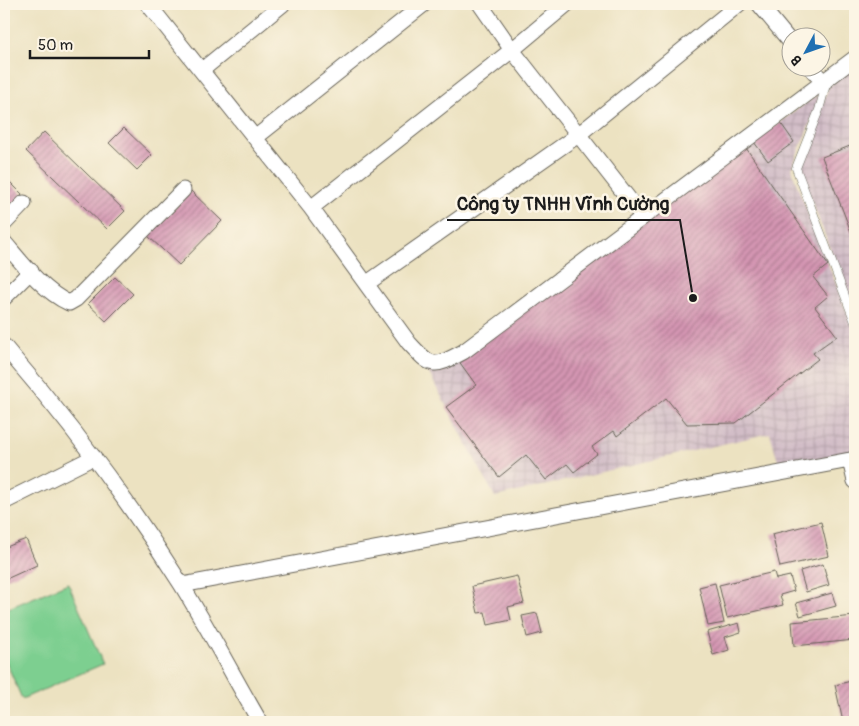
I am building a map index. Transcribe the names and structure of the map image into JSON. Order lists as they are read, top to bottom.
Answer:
{
  "places": ["Công ty TNHH Vĩnh Cường"],
  "scale_bar": "50 m",
  "north": "bottom left"
}
